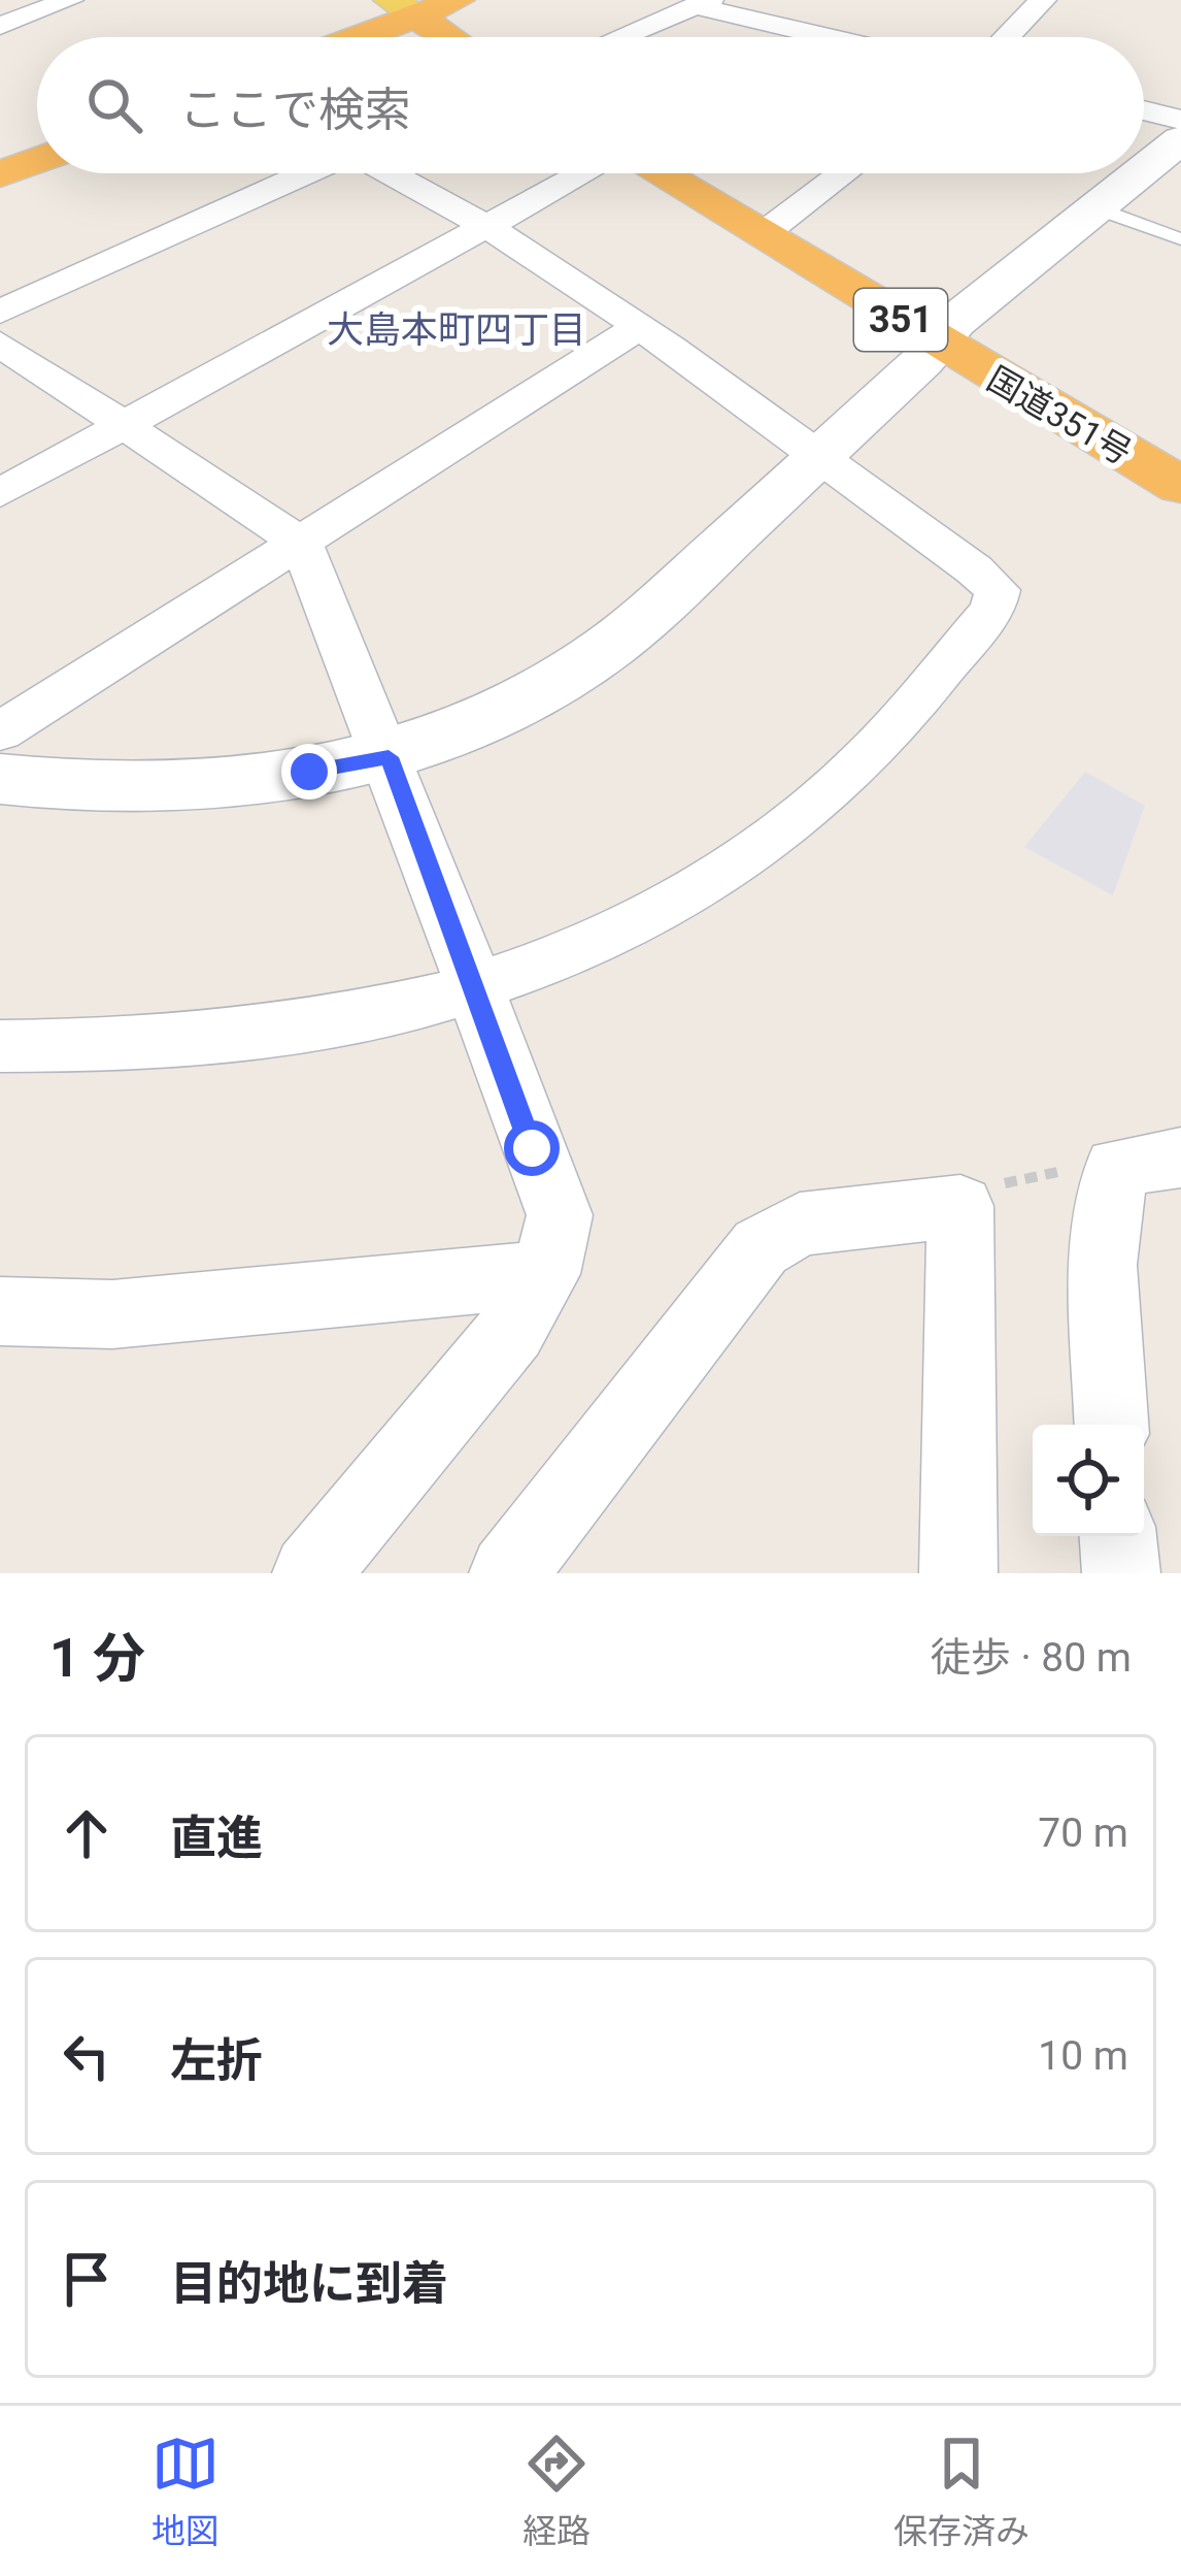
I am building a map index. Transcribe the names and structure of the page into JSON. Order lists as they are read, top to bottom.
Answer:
{
  "streets": {
    "highway": ["351", "国道351号"]
  },
  "districts": ["大島本町四丁目"],
  "page": {
    "search": "ここで検索",
    "heading": ["1 分", "徒歩 · 80 m"],
    "list": [
      ["直進", "70 m"],
      ["左折", "10 m"],
      "目的地に到着"
    ],
    "nav": ["地図", "経路", "保存済み"]
  }
}
